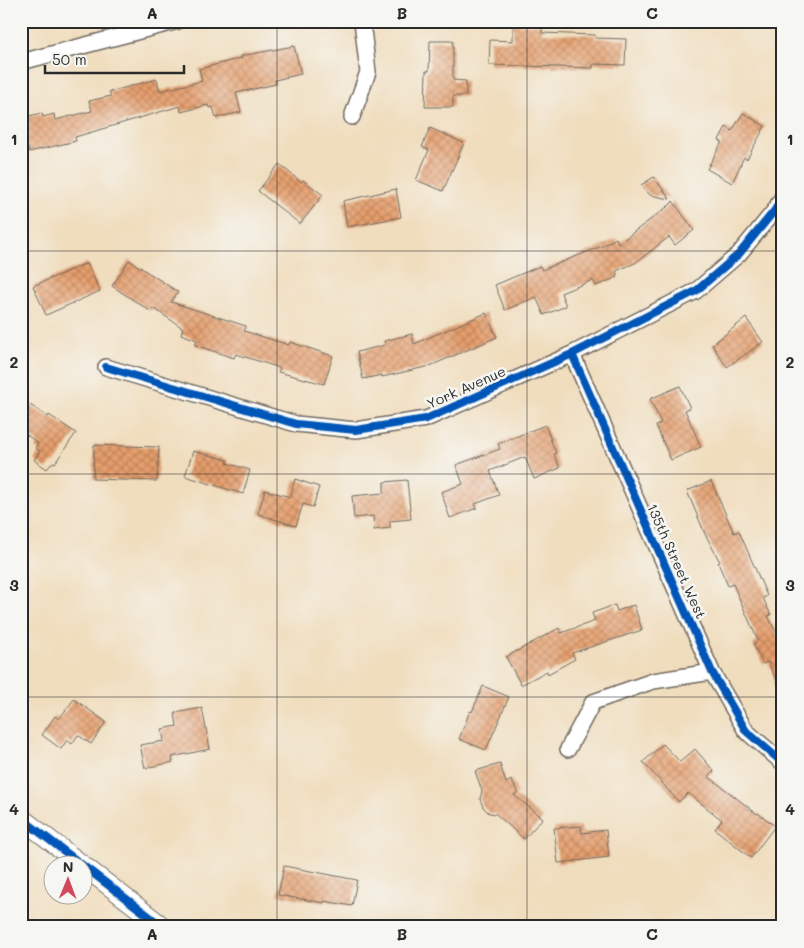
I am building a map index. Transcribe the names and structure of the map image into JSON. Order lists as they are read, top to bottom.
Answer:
{
  "streets": {
    "street": ["York Avenue", "135th Street West"]
  },
  "crossings": [
    ["York Avenue", "135th Street West"]
  ],
  "scale_bar": "50 m",
  "north": "top",
  "grid": {
    "columns": ["A", "B", "C"],
    "rows": [
      "1",
      "2",
      "3",
      "4"
    ]
  }
}
